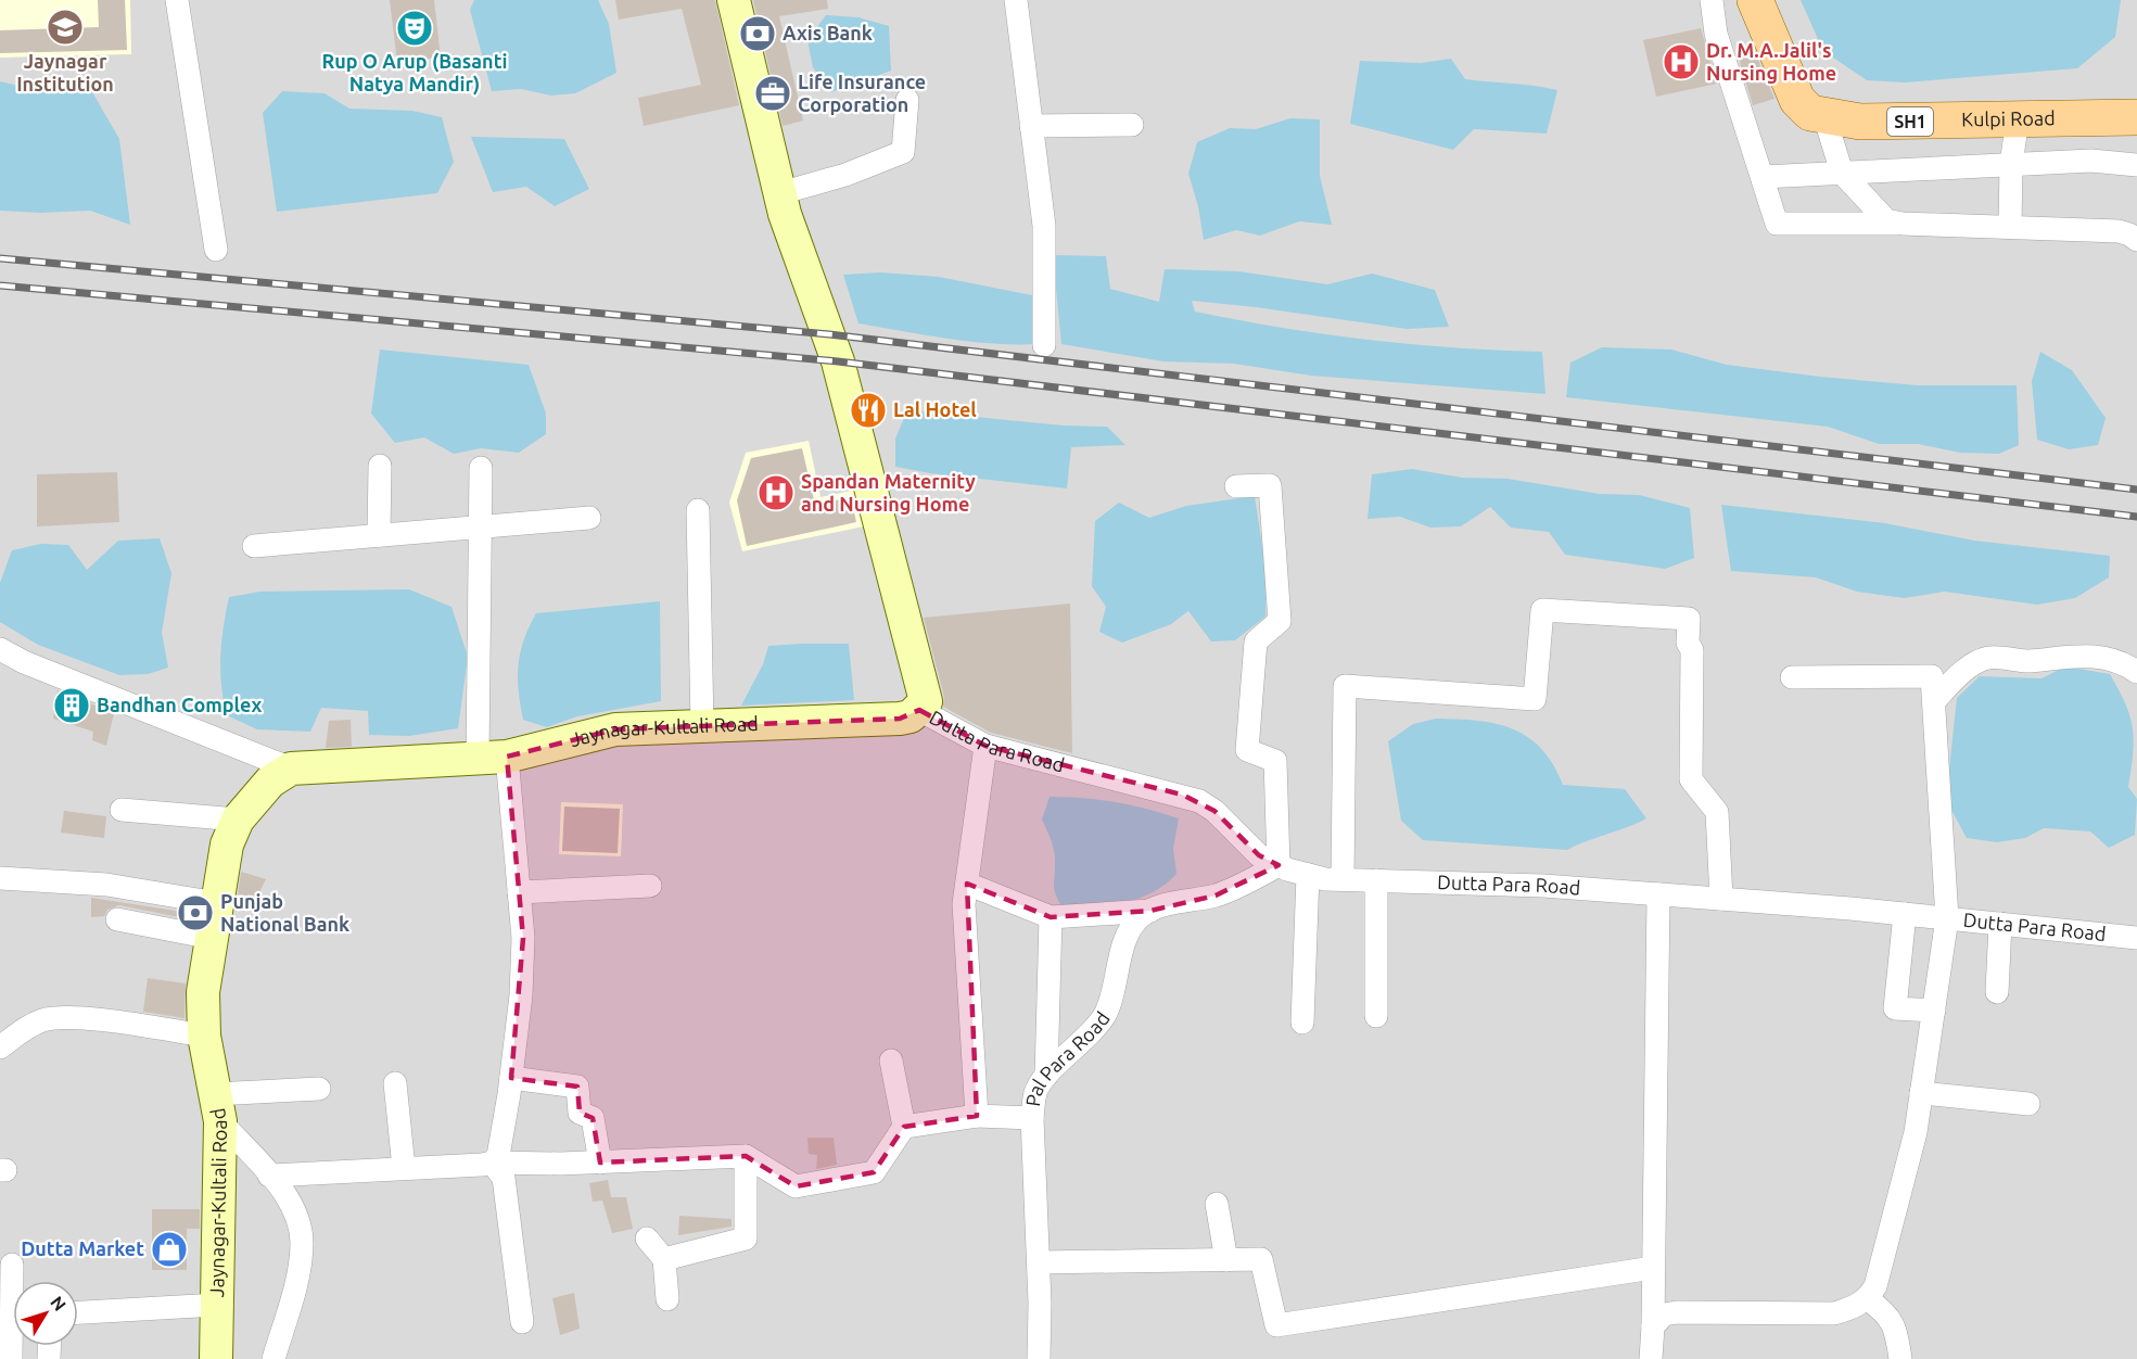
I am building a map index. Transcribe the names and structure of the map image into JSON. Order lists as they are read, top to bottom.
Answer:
{
  "streets": {
    "main road": ["Kulpi Road", "SH1", "Jaynagar-Kultali Road"],
    "street": ["Dutta Para Road", "Pal Para Road"]
  },
  "crossings": [
    ["Jaynagar-Kultali Road", "Dutta Para Road"]
  ],
  "places": {
    "school or university": ["Jaynagar Institution"],
    "theatre": ["Rup O Arup (Basanti Natya Mandir)"],
    "bank": ["Axis Bank", "Punjab National Bank"],
    "hospital": ["Dr. M.A.Jalil's Nursing Home", "Spandan Maternity and Nursing Home"],
    "office": ["Life Insurance Corporation"],
    "restaurant": ["Lal Hotel"],
    "building": ["Bandhan Complex"],
    "shop": ["Dutta Market"]
  },
  "north": "top right"
}
